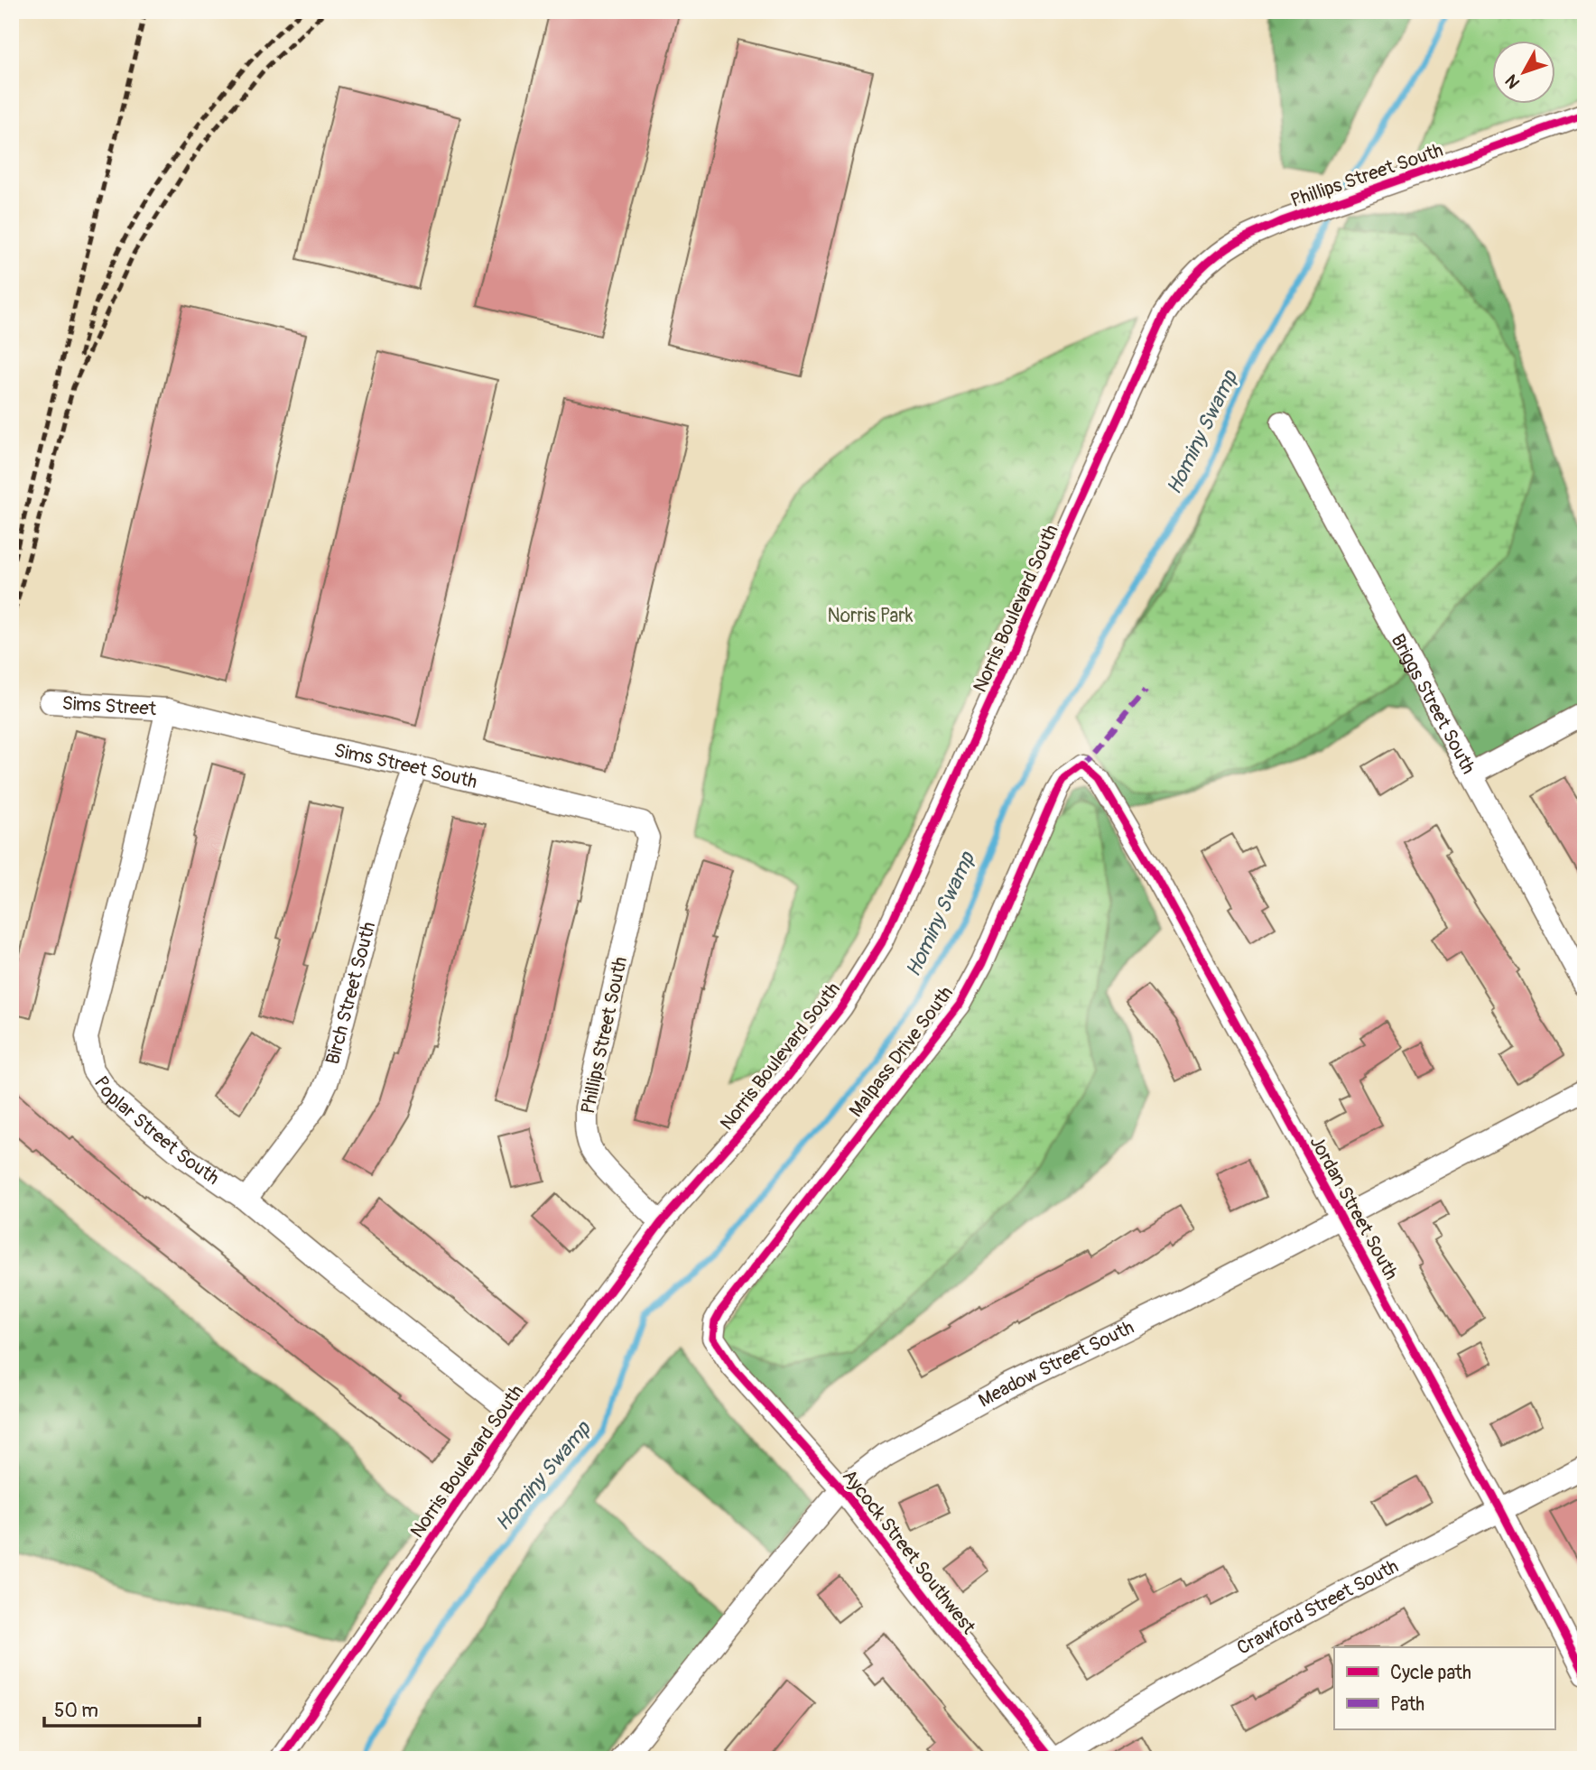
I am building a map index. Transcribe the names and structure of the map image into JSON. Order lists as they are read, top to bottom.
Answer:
{
  "streets": {
    "street": [
      "Phillips Street South",
      "Norris Boulevard South",
      "Briggs Street South",
      "Sims Street",
      "Sims Street South",
      "Birch Street South",
      "Malpass Drive South",
      "Poplar Street South",
      "Jordan Street South",
      "Meadow Street South",
      "Aycock Street Southwest",
      "Crawford Street South"
    ]
  },
  "crossings": [
    ["Phillips Street South", "Norris Boulevard South"],
    ["Phillips Street South", "Sims Street South"],
    ["Norris Boulevard South", "Poplar Street South"],
    ["Sims Street", "Sims Street South"],
    ["Sims Street", "Poplar Street South"],
    ["Sims Street South", "Birch Street South"],
    ["Sims Street South", "Poplar Street South"],
    ["Birch Street South", "Poplar Street South"],
    ["Malpass Drive South", "Jordan Street South"],
    ["Malpass Drive South", "Aycock Street Southwest"],
    ["Jordan Street South", "Meadow Street South"],
    ["Jordan Street South", "Crawford Street South"],
    ["Meadow Street South", "Aycock Street Southwest"],
    ["Aycock Street Southwest", "Crawford Street South"]
  ],
  "water": ["Hominy Swamp"],
  "parks": ["Norris Park"],
  "legend": ["Cycle path", "Path"],
  "scale_bar": "50 m",
  "north": "bottom left"
}
